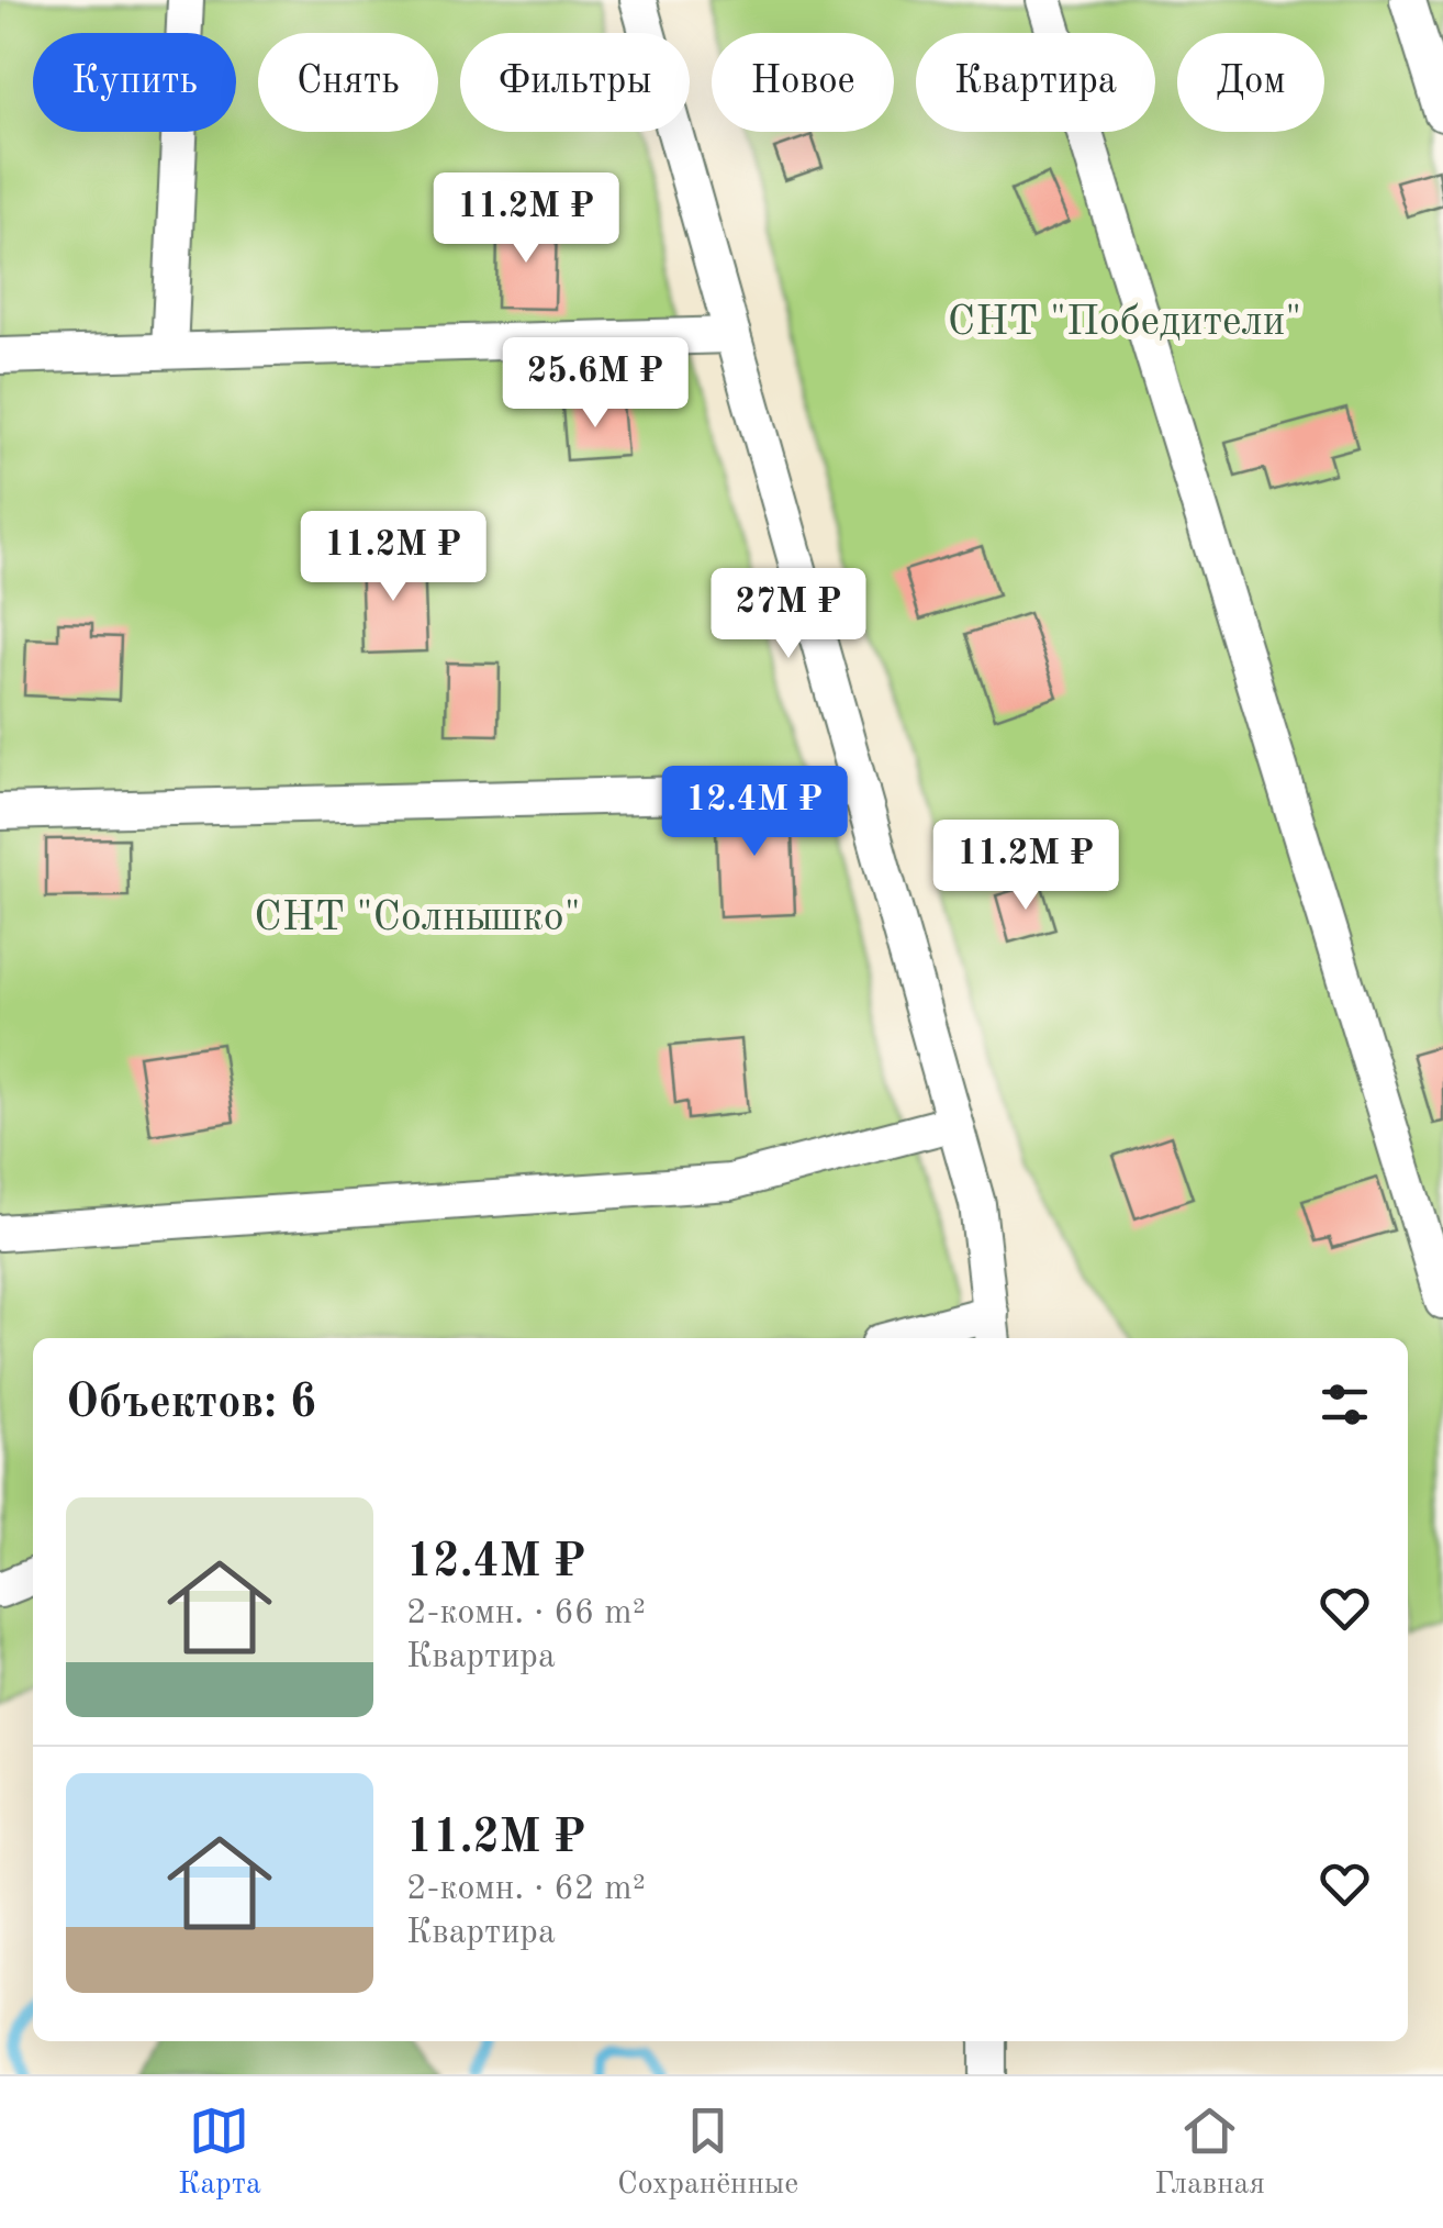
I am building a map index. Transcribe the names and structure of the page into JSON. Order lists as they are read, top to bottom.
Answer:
{
  "parks": ["СНТ \"Победители\"", "СНТ \"Солнышко\""],
  "page": {
    "chip": [
      "Купить",
      "Снять",
      "Фильтры",
      "Новое",
      "Квартира",
      "Дом"
    ],
    "price": [
      "11.2M ₽",
      "25.6M ₽",
      "11.2M ₽",
      "27M ₽",
      "12.4M ₽",
      "11.2M ₽"
    ],
    "heading": "Объектов: 6",
    "list": [
      {
        "name": "12.4M ₽",
        "note": "2-комн. · 66 m² · Квартира"
      },
      {
        "name": "11.2M ₽",
        "note": "2-комн. · 62 m² · Квартира"
      }
    ],
    "tabs": ["Карта", "Сохранённые", "Главная"]
  }
}
